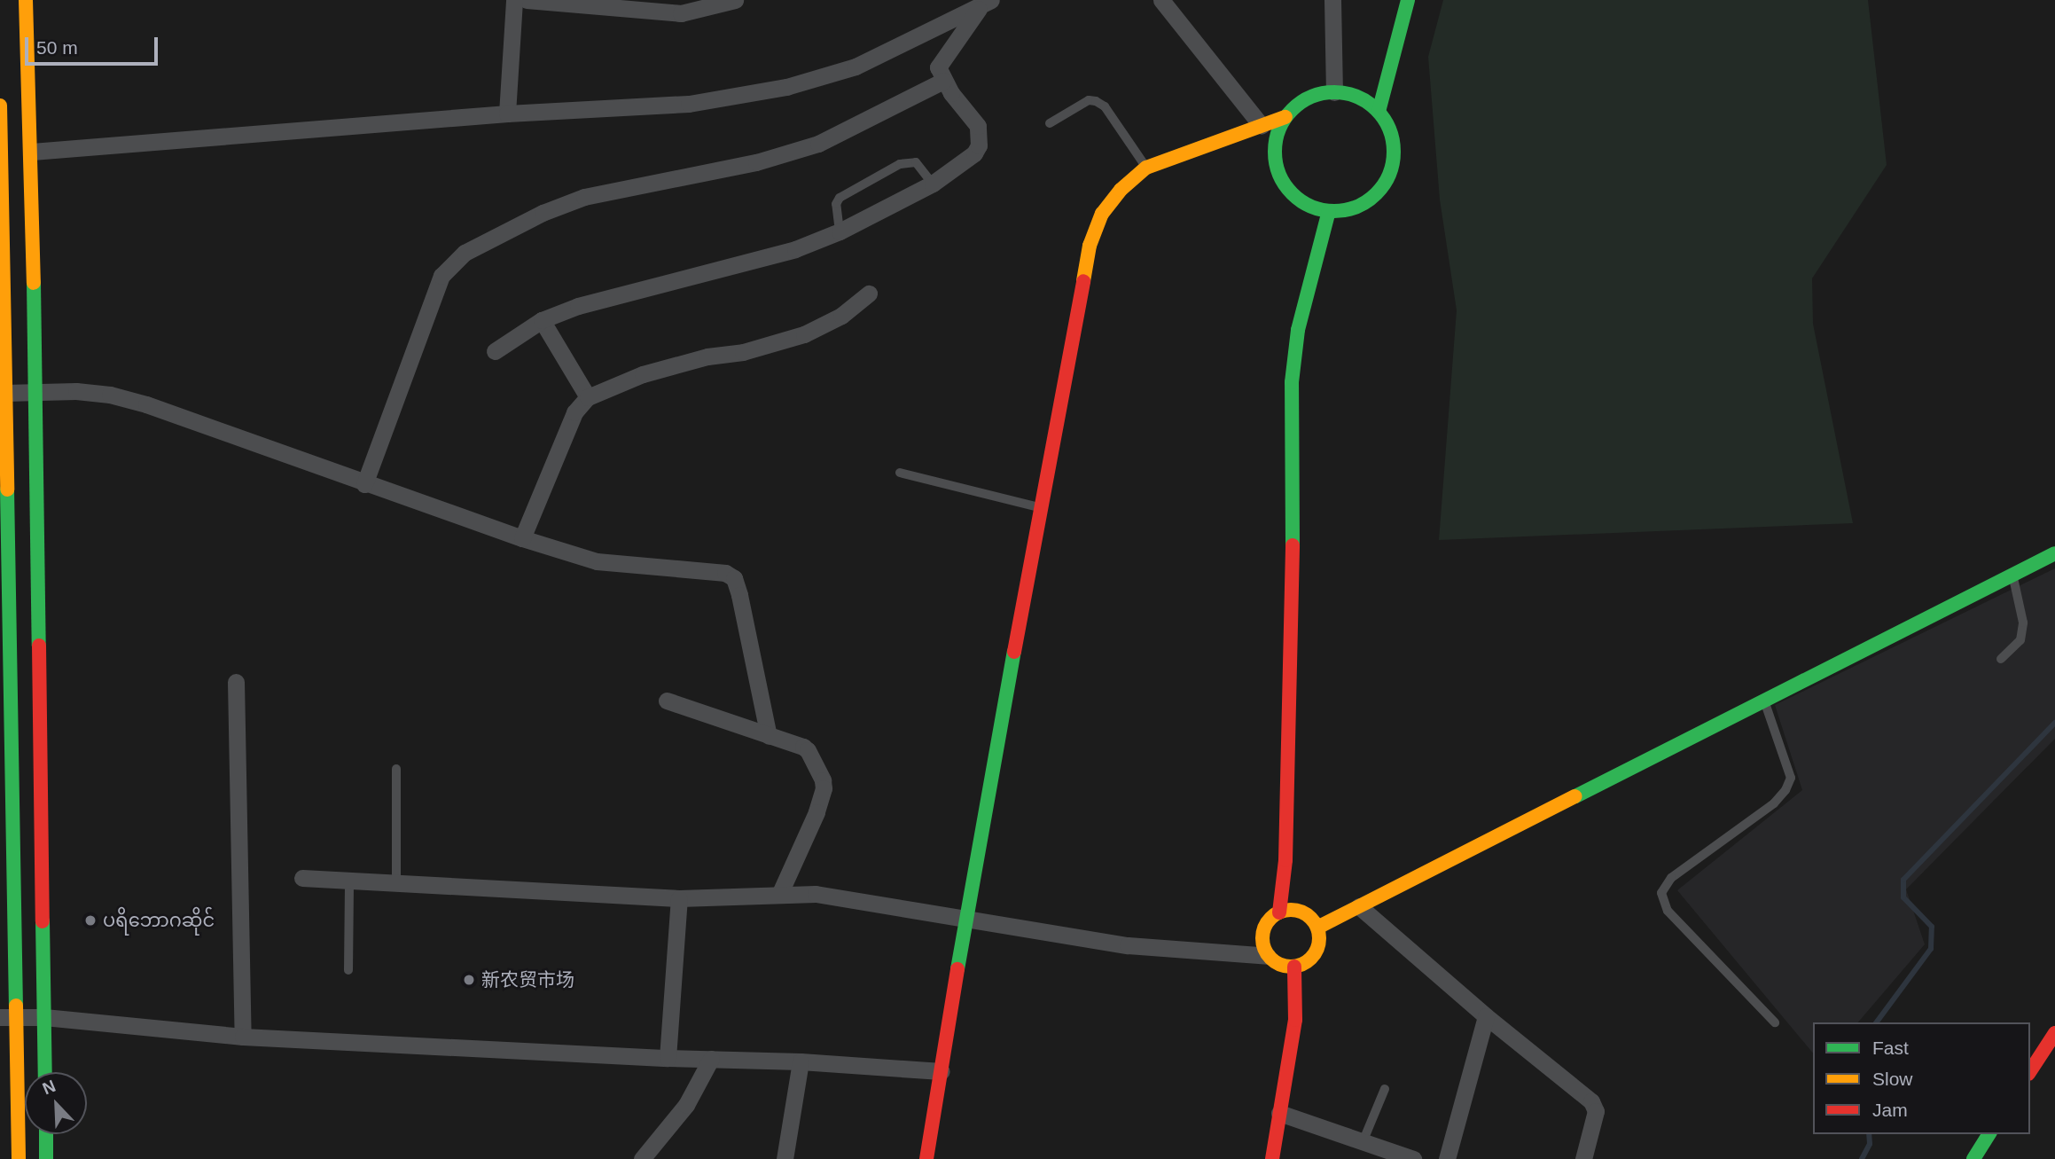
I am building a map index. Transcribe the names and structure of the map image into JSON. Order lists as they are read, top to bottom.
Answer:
{
  "places": ["ပရိဘောဂဆိုင်", "新农贸市场"],
  "legend": ["Fast", "Slow", "Jam"],
  "scale_bar": "50 m",
  "north": "top left"
}
